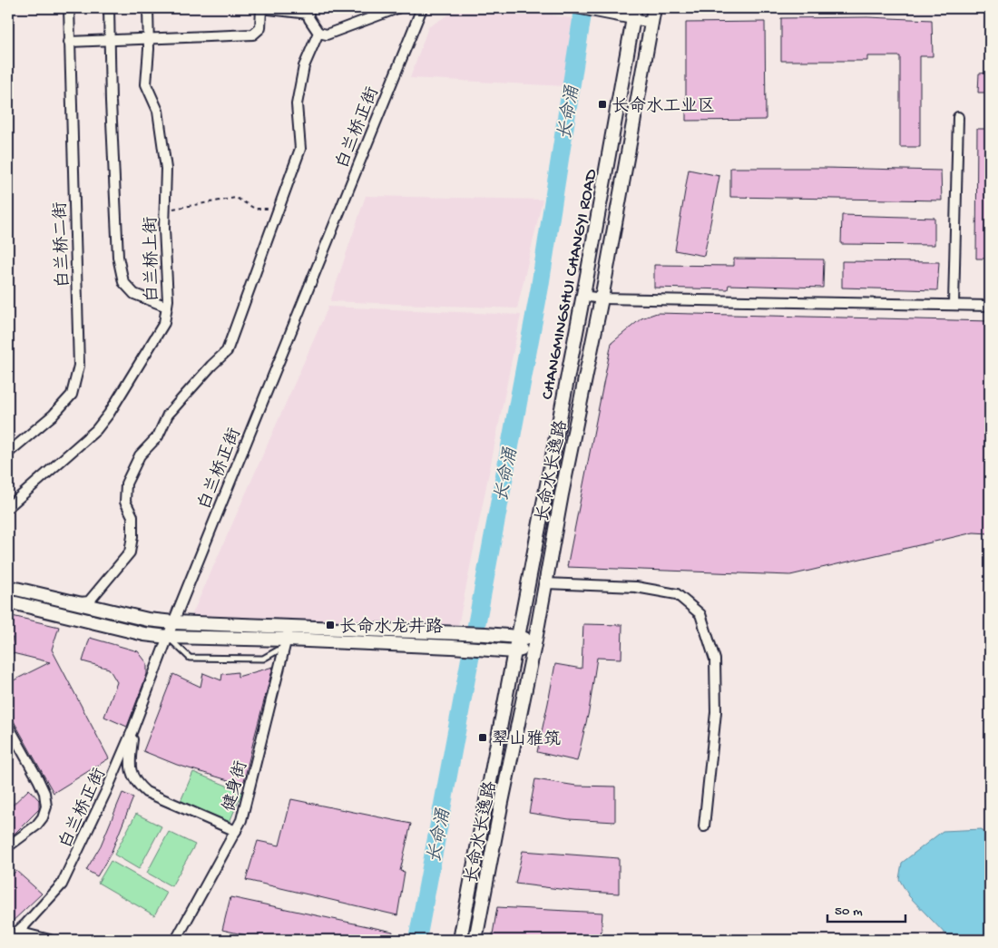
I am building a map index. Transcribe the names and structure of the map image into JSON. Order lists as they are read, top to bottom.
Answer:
{
  "streets": {
    "street": [
      "白兰桥正街",
      "白兰桥二街",
      "白兰桥上街",
      "CHANGMINGSHUI CHANGYI ROAD",
      "长命水长逸路",
      "健身街"
    ]
  },
  "water": ["长命涌"],
  "places": {
    "transit": ["长命水工业区", "长命水龙井路", "翠山雅筑"]
  },
  "scale_bar": "50 m"
}
